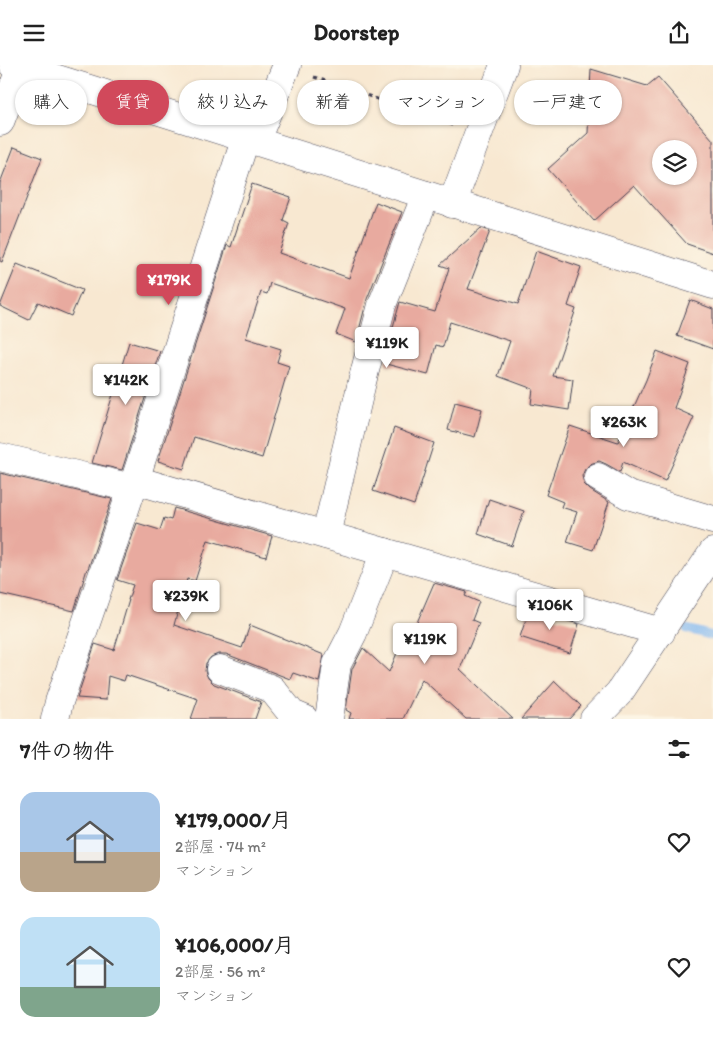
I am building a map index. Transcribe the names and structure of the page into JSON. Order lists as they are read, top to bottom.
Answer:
{
  "page": {
    "header": "Doorstep",
    "chip": [
      "購入",
      "賃貸",
      "絞り込み",
      "新着",
      "マンション",
      "一戸建て"
    ],
    "price": [
      "¥179K",
      "¥119K",
      "¥142K",
      "¥263K",
      "¥239K",
      "¥106K",
      "¥119K"
    ],
    "heading": "7件の物件",
    "list": [
      {
        "name": "¥179,000/月",
        "note": "2部屋 · 74 m² · マンション"
      },
      {
        "name": "¥106,000/月",
        "note": "2部屋 · 56 m² · マンション"
      }
    ]
  }
}
